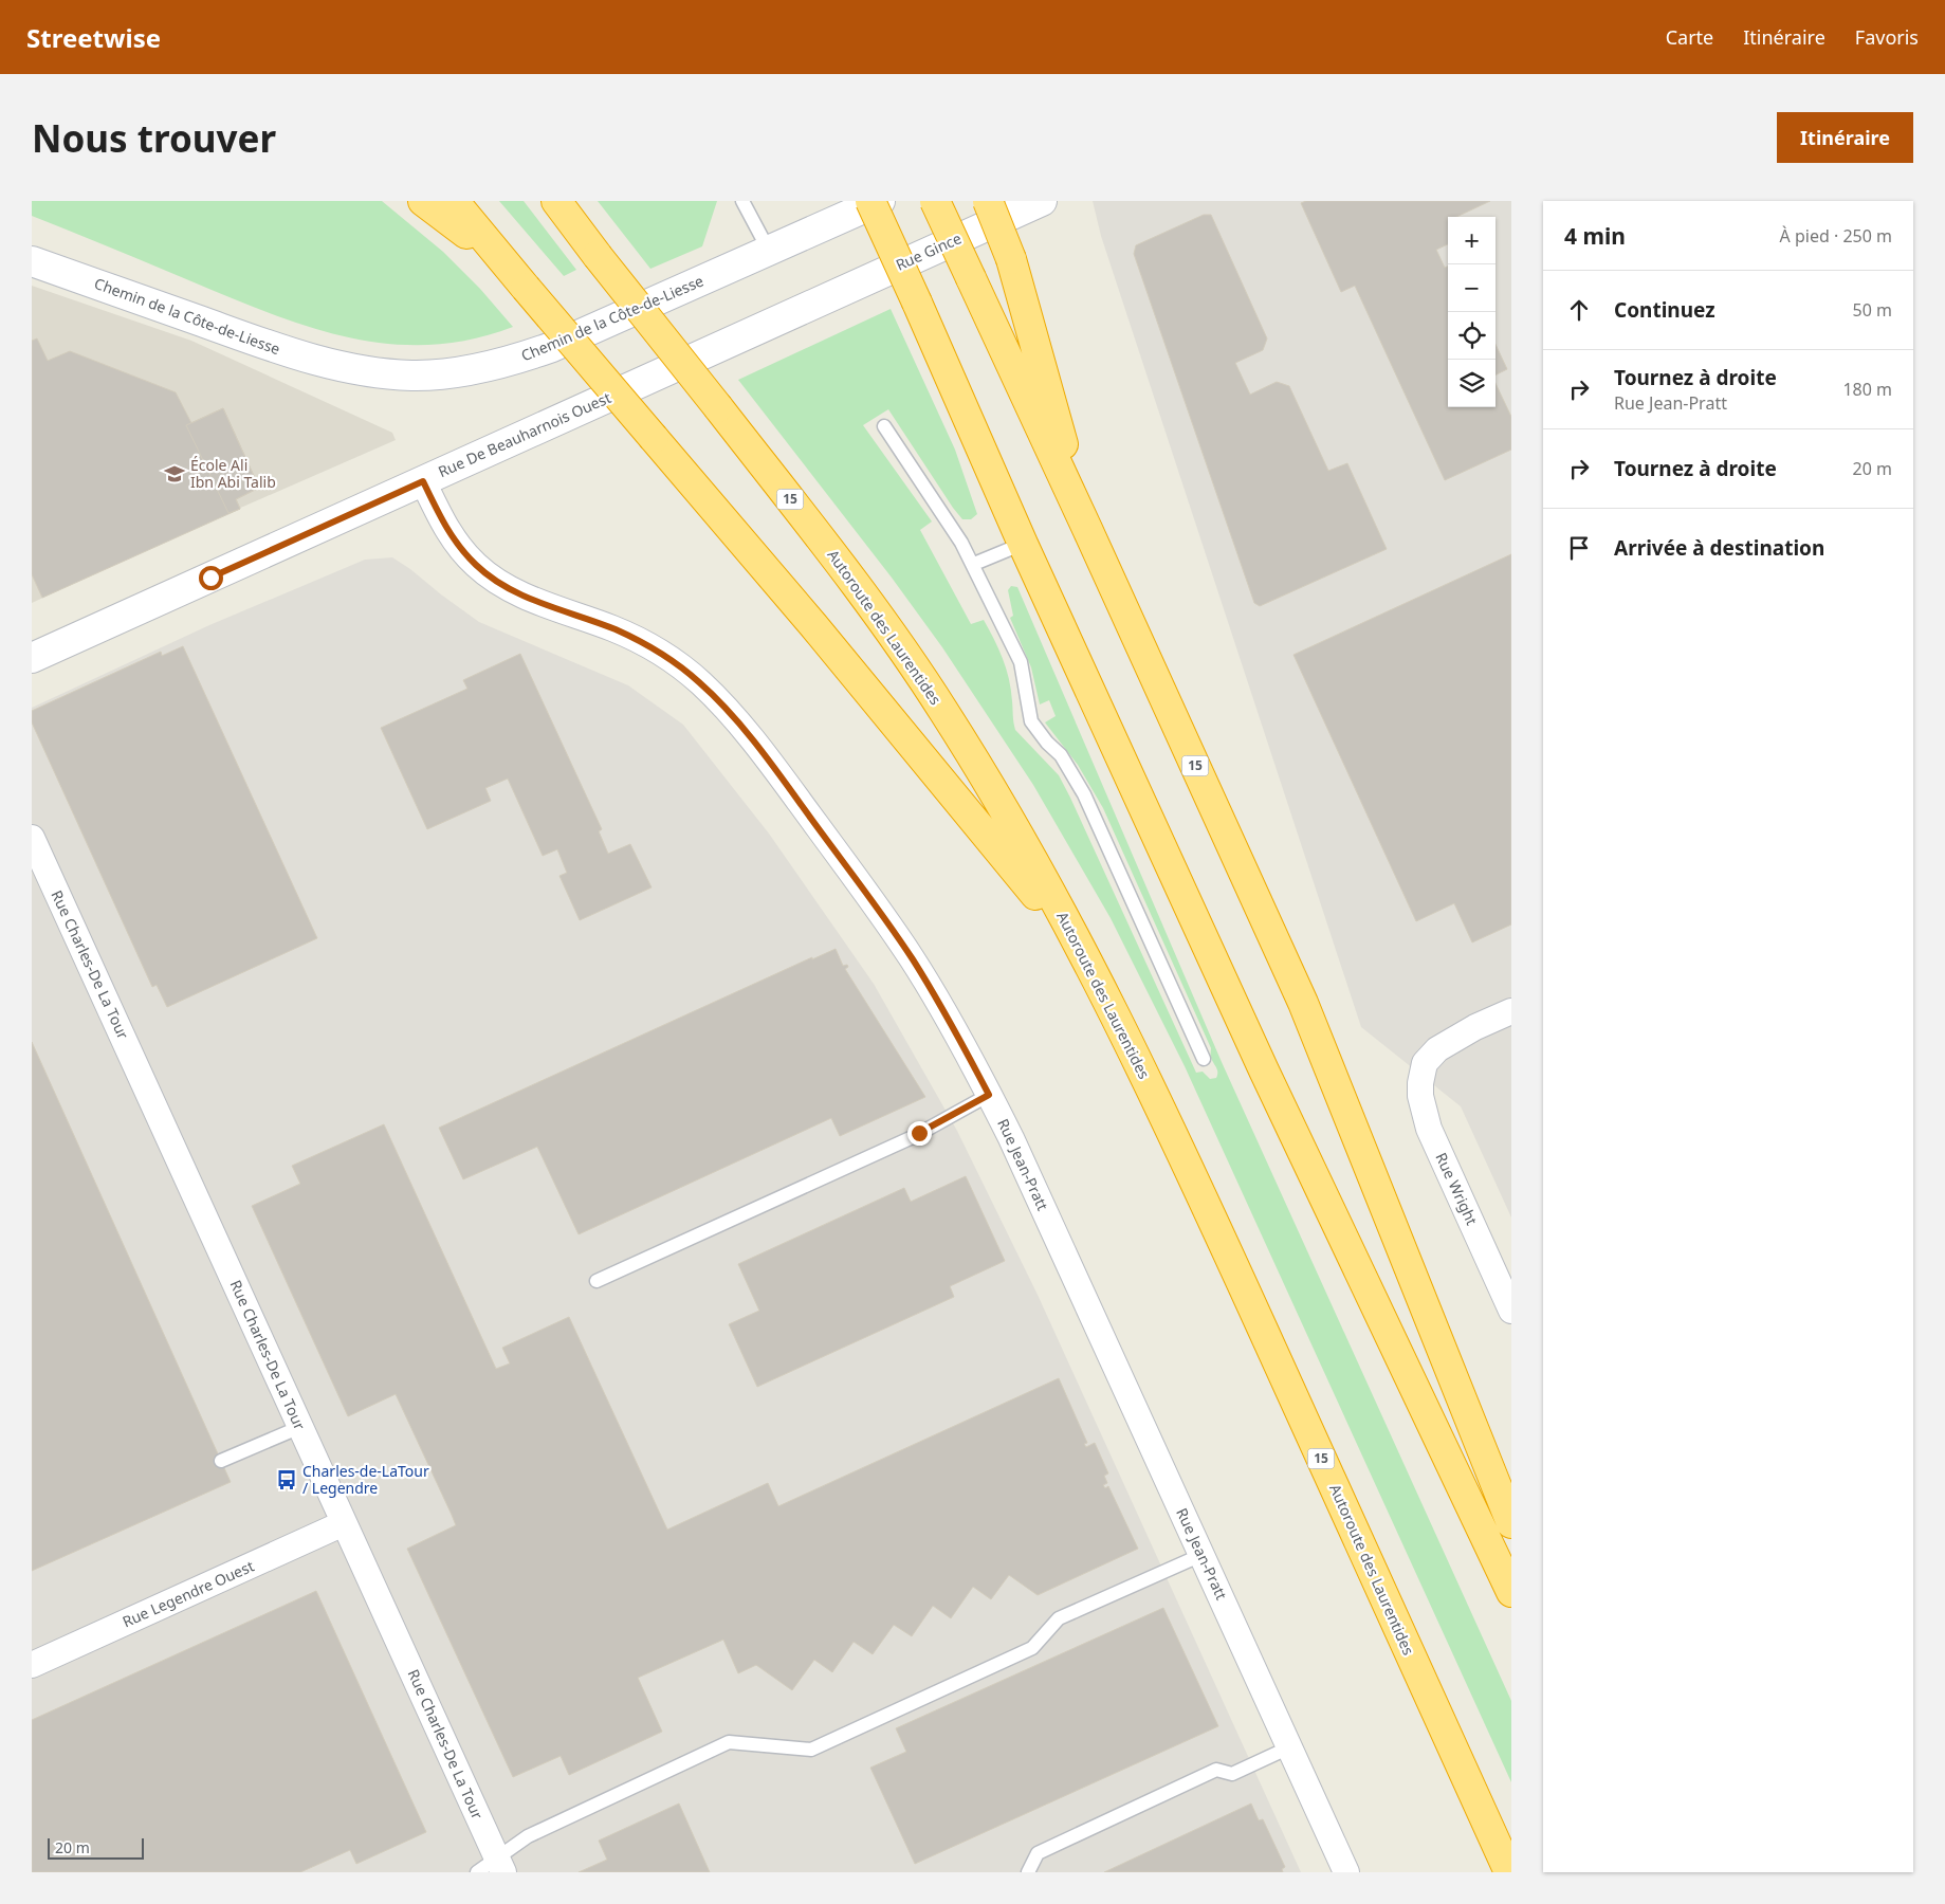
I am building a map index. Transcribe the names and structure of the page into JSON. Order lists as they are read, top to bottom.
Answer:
{
  "streets": {
    "highway": ["15", "Autoroute des Laurentides"],
    "street": [
      "Rue Gince",
      "Chemin de la Côte-de-Liesse",
      "Rue De Beauharnois Ouest",
      "Rue Charles-De La Tour",
      "Rue Jean-Pratt",
      "Rue Wright",
      "Rue Legendre Ouest"
    ]
  },
  "crossings": [
    ["Rue Gince", "Rue De Beauharnois Ouest"],
    ["Rue De Beauharnois Ouest", "Rue Jean-Pratt"],
    ["Rue Charles-De La Tour", "Rue Legendre Ouest"]
  ],
  "places": {
    "school or university": ["École Ali Ibn Abi Talib"],
    "bus stop": ["Charles-de-LaTour / Legendre"]
  },
  "scale_bar": "20 m",
  "page": {
    "header": "Streetwise",
    "nav": ["Carte", "Itinéraire", "Favoris"],
    "buttons": "Itinéraire",
    "title": "Nous trouver",
    "heading": ["4 min", "À pied · 250 m"],
    "map_buttons": ["+", "−"],
    "list": [
      ["Continuez", "50 m"],
      ["Tournez à droite", "Rue Jean-Pratt", "180 m"],
      ["Tournez à droite", "20 m"],
      "Arrivée à destination"
    ],
    "scale": "20 m"
  }
}
